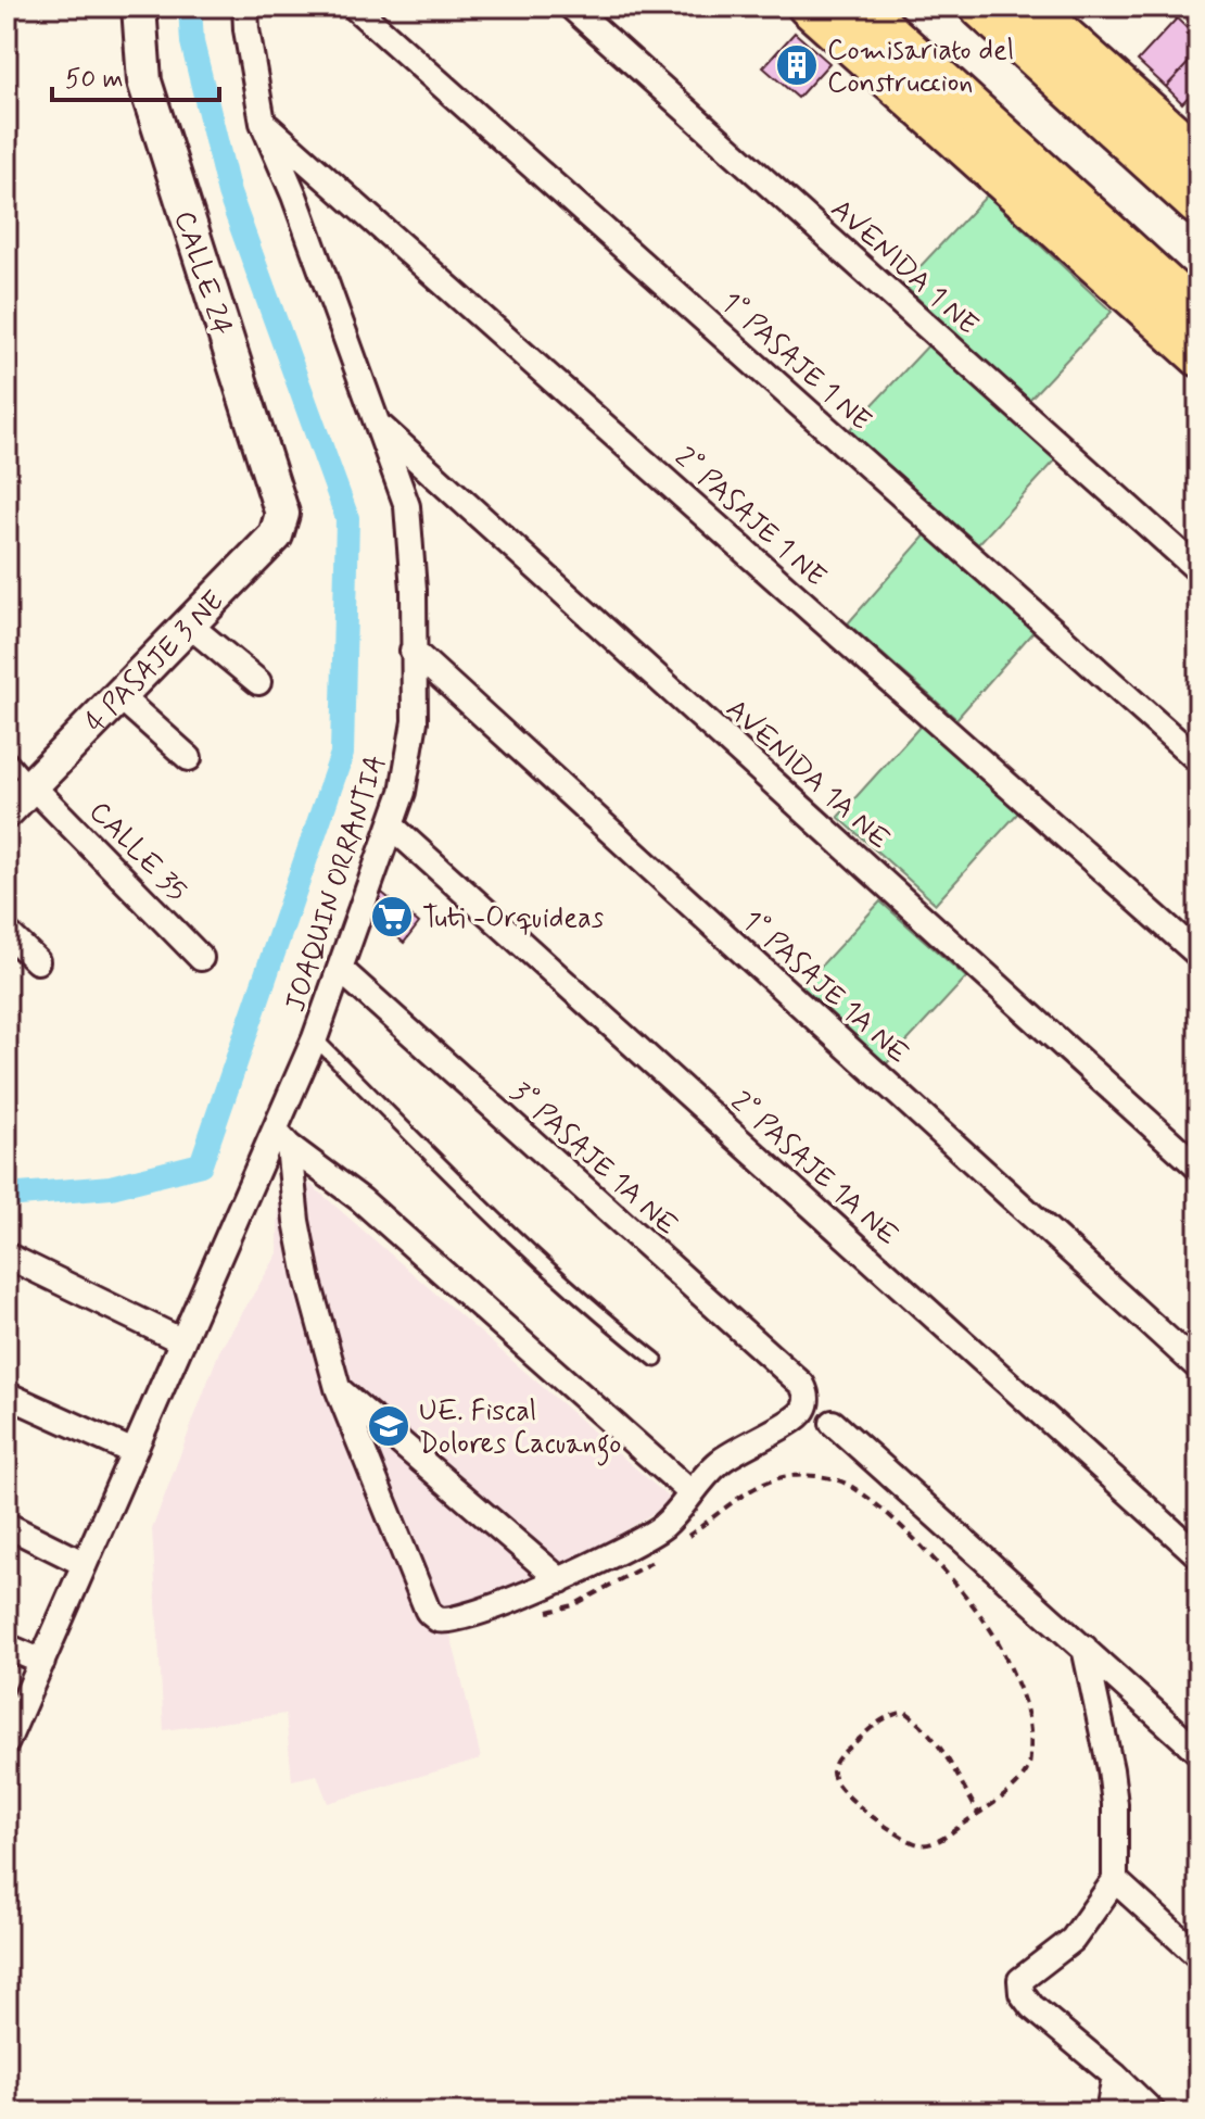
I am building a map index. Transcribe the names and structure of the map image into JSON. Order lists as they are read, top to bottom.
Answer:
{
  "streets": {
    "street": [
      "AVENIDA 1 NE",
      "CALLE 24",
      "1° PASAJE 1 NE",
      "2° PASAJE 1 NE",
      "4 PASAJE 3 NE",
      "AVENIDA 1A NE",
      "CALLE 35",
      "JOAQUIN ORRANTIA",
      "1° PASAJE 1A NE",
      "3° PASAJE 1A NE",
      "2° PASAJE 1A NE"
    ]
  },
  "crossings": [
    ["CALLE 24", "4 PASAJE 3 NE"],
    ["2° PASAJE 1 NE", "JOAQUIN ORRANTIA"],
    ["4 PASAJE 3 NE", "CALLE 35"],
    ["AVENIDA 1A NE", "JOAQUIN ORRANTIA"],
    ["JOAQUIN ORRANTIA", "1° PASAJE 1A NE"],
    ["JOAQUIN ORRANTIA", "3° PASAJE 1A NE"],
    ["JOAQUIN ORRANTIA", "2° PASAJE 1A NE"]
  ],
  "places": {
    "building": ["Comisariato del Construccion"],
    "supermarket": ["Tuti -Orquideas"],
    "school or university": ["UE. Fiscal Dolores Cacuango"]
  },
  "scale_bar": "50 m"
}
